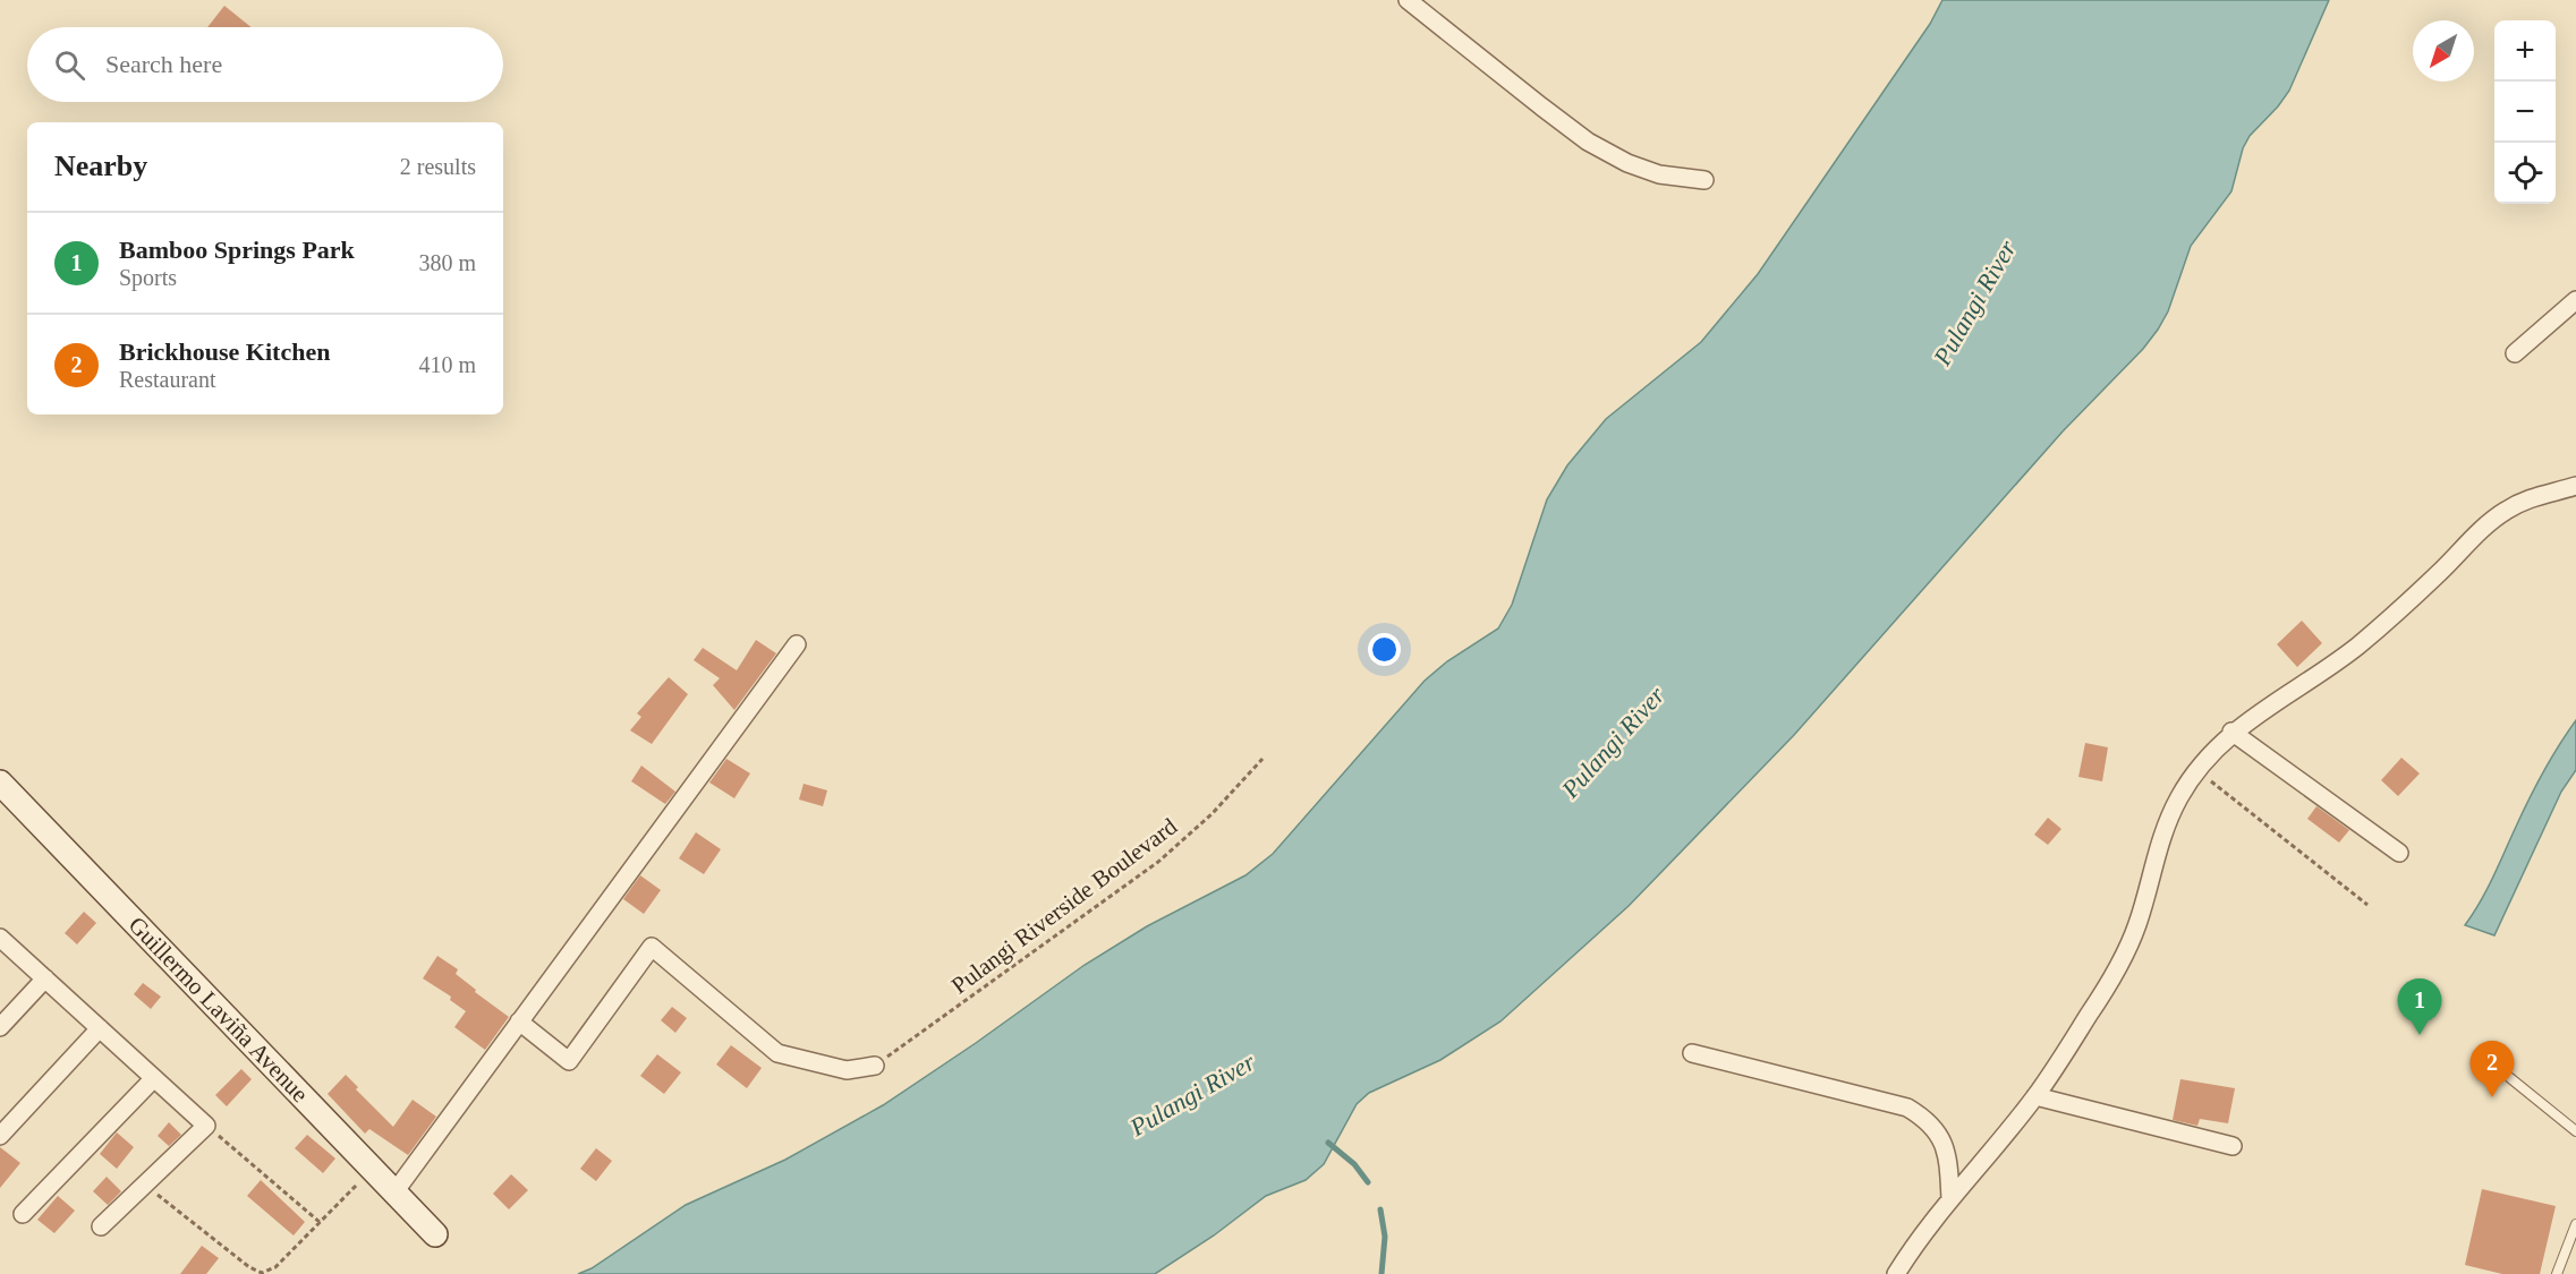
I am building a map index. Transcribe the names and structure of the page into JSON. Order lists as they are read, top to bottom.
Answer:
{
  "streets": {
    "street": ["Guillermo Laviña Avenue"],
    "path": ["Pulangi Riverside Boulevard"]
  },
  "water": ["Pulangi River"],
  "north": "bottom left",
  "page": {
    "map_buttons": ["+", "−"],
    "search": "Search here",
    "heading": ["Nearby", "2 results"],
    "list": [
      {
        "mark": "1",
        "name": "Bamboo Springs Park",
        "note": "Sports",
        "value": "380 m"
      },
      {
        "mark": "2",
        "name": "Brickhouse Kitchen",
        "note": "Restaurant",
        "value": "410 m"
      }
    ],
    "pins": ["1", "2"]
  }
}
